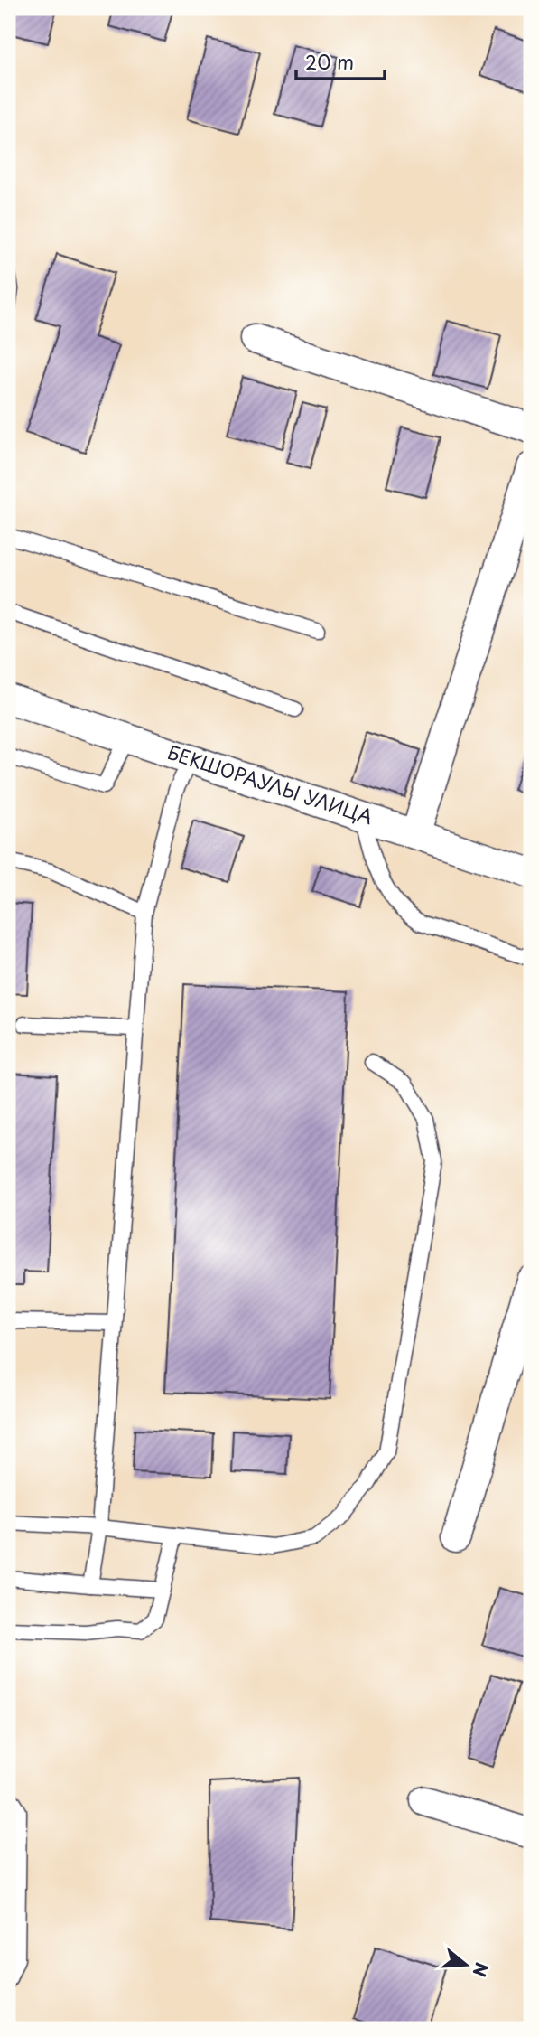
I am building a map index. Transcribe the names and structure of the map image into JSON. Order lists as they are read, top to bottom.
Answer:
{
  "streets": {
    "street": ["БЕКШОРАУЛЫ УЛИЦА"]
  },
  "scale_bar": "20 m",
  "north": "right"
}
